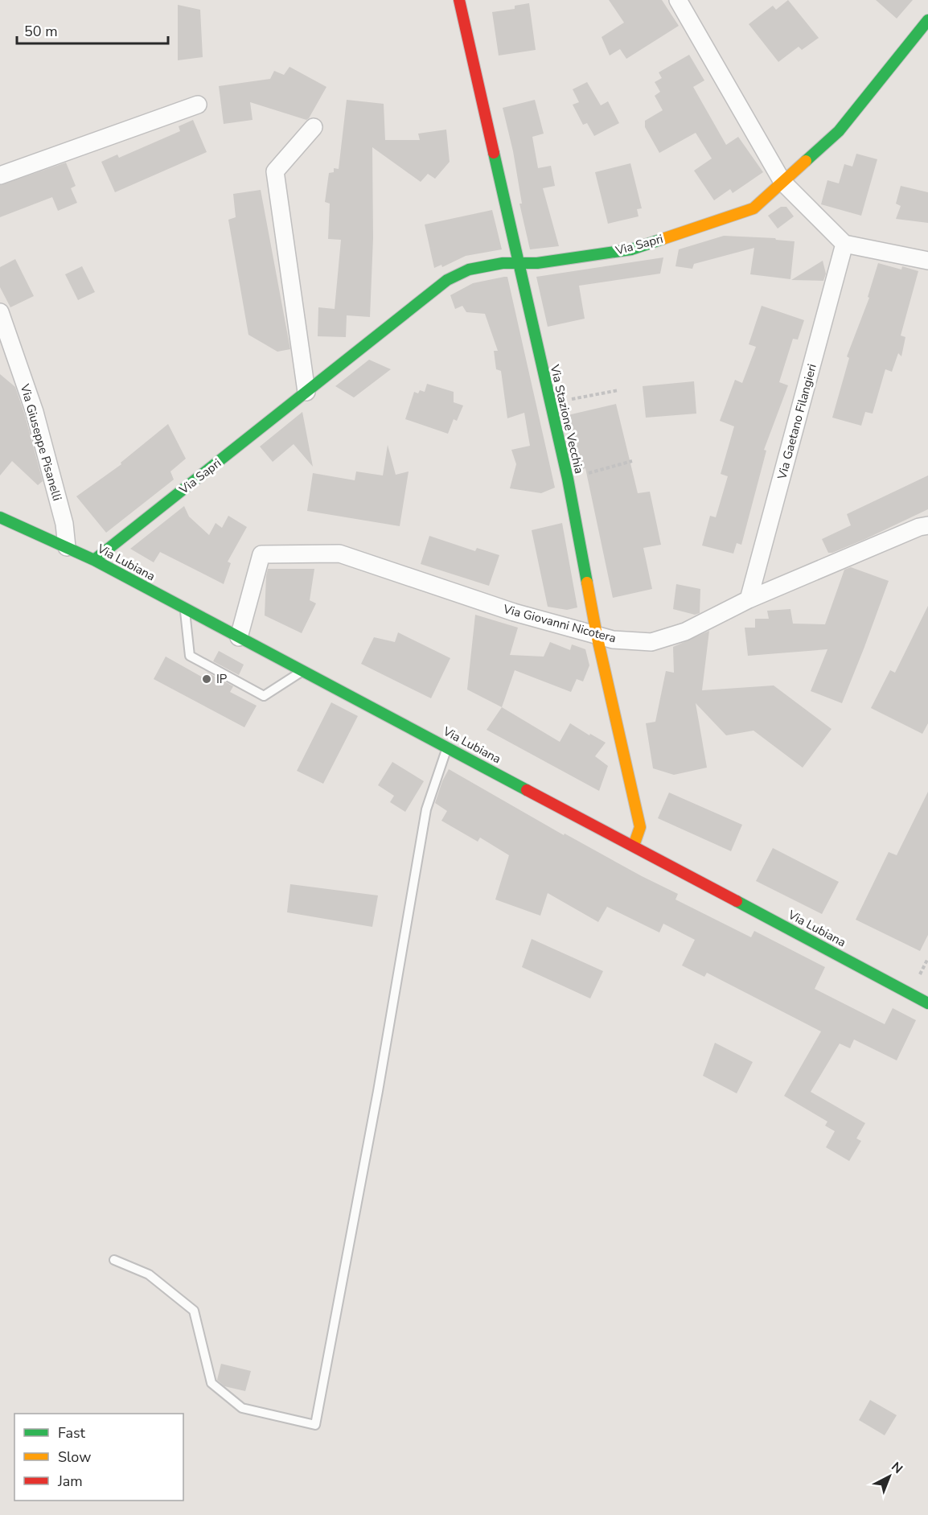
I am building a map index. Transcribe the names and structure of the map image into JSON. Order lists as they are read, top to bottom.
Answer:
{
  "streets": {
    "street": [
      "Via Sapri",
      "Via Stazione Vecchia",
      "Via Gaetano Filangieri",
      "Via Giuseppe Pisanelli",
      "Via Lubiana",
      "Via Giovanni Nicotera"
    ]
  },
  "crossings": [
    ["Via Sapri", "Via Stazione Vecchia"],
    ["Via Sapri", "Via Lubiana"],
    ["Via Stazione Vecchia", "Via Lubiana"],
    ["Via Stazione Vecchia", "Via Giovanni Nicotera"],
    ["Via Gaetano Filangieri", "Via Giovanni Nicotera"],
    ["Via Giuseppe Pisanelli", "Via Lubiana"],
    ["Via Lubiana", "Via Giovanni Nicotera"]
  ],
  "places": ["IP"],
  "legend": ["Fast", "Slow", "Jam"],
  "scale_bar": "50 m",
  "north": "top right"
}
